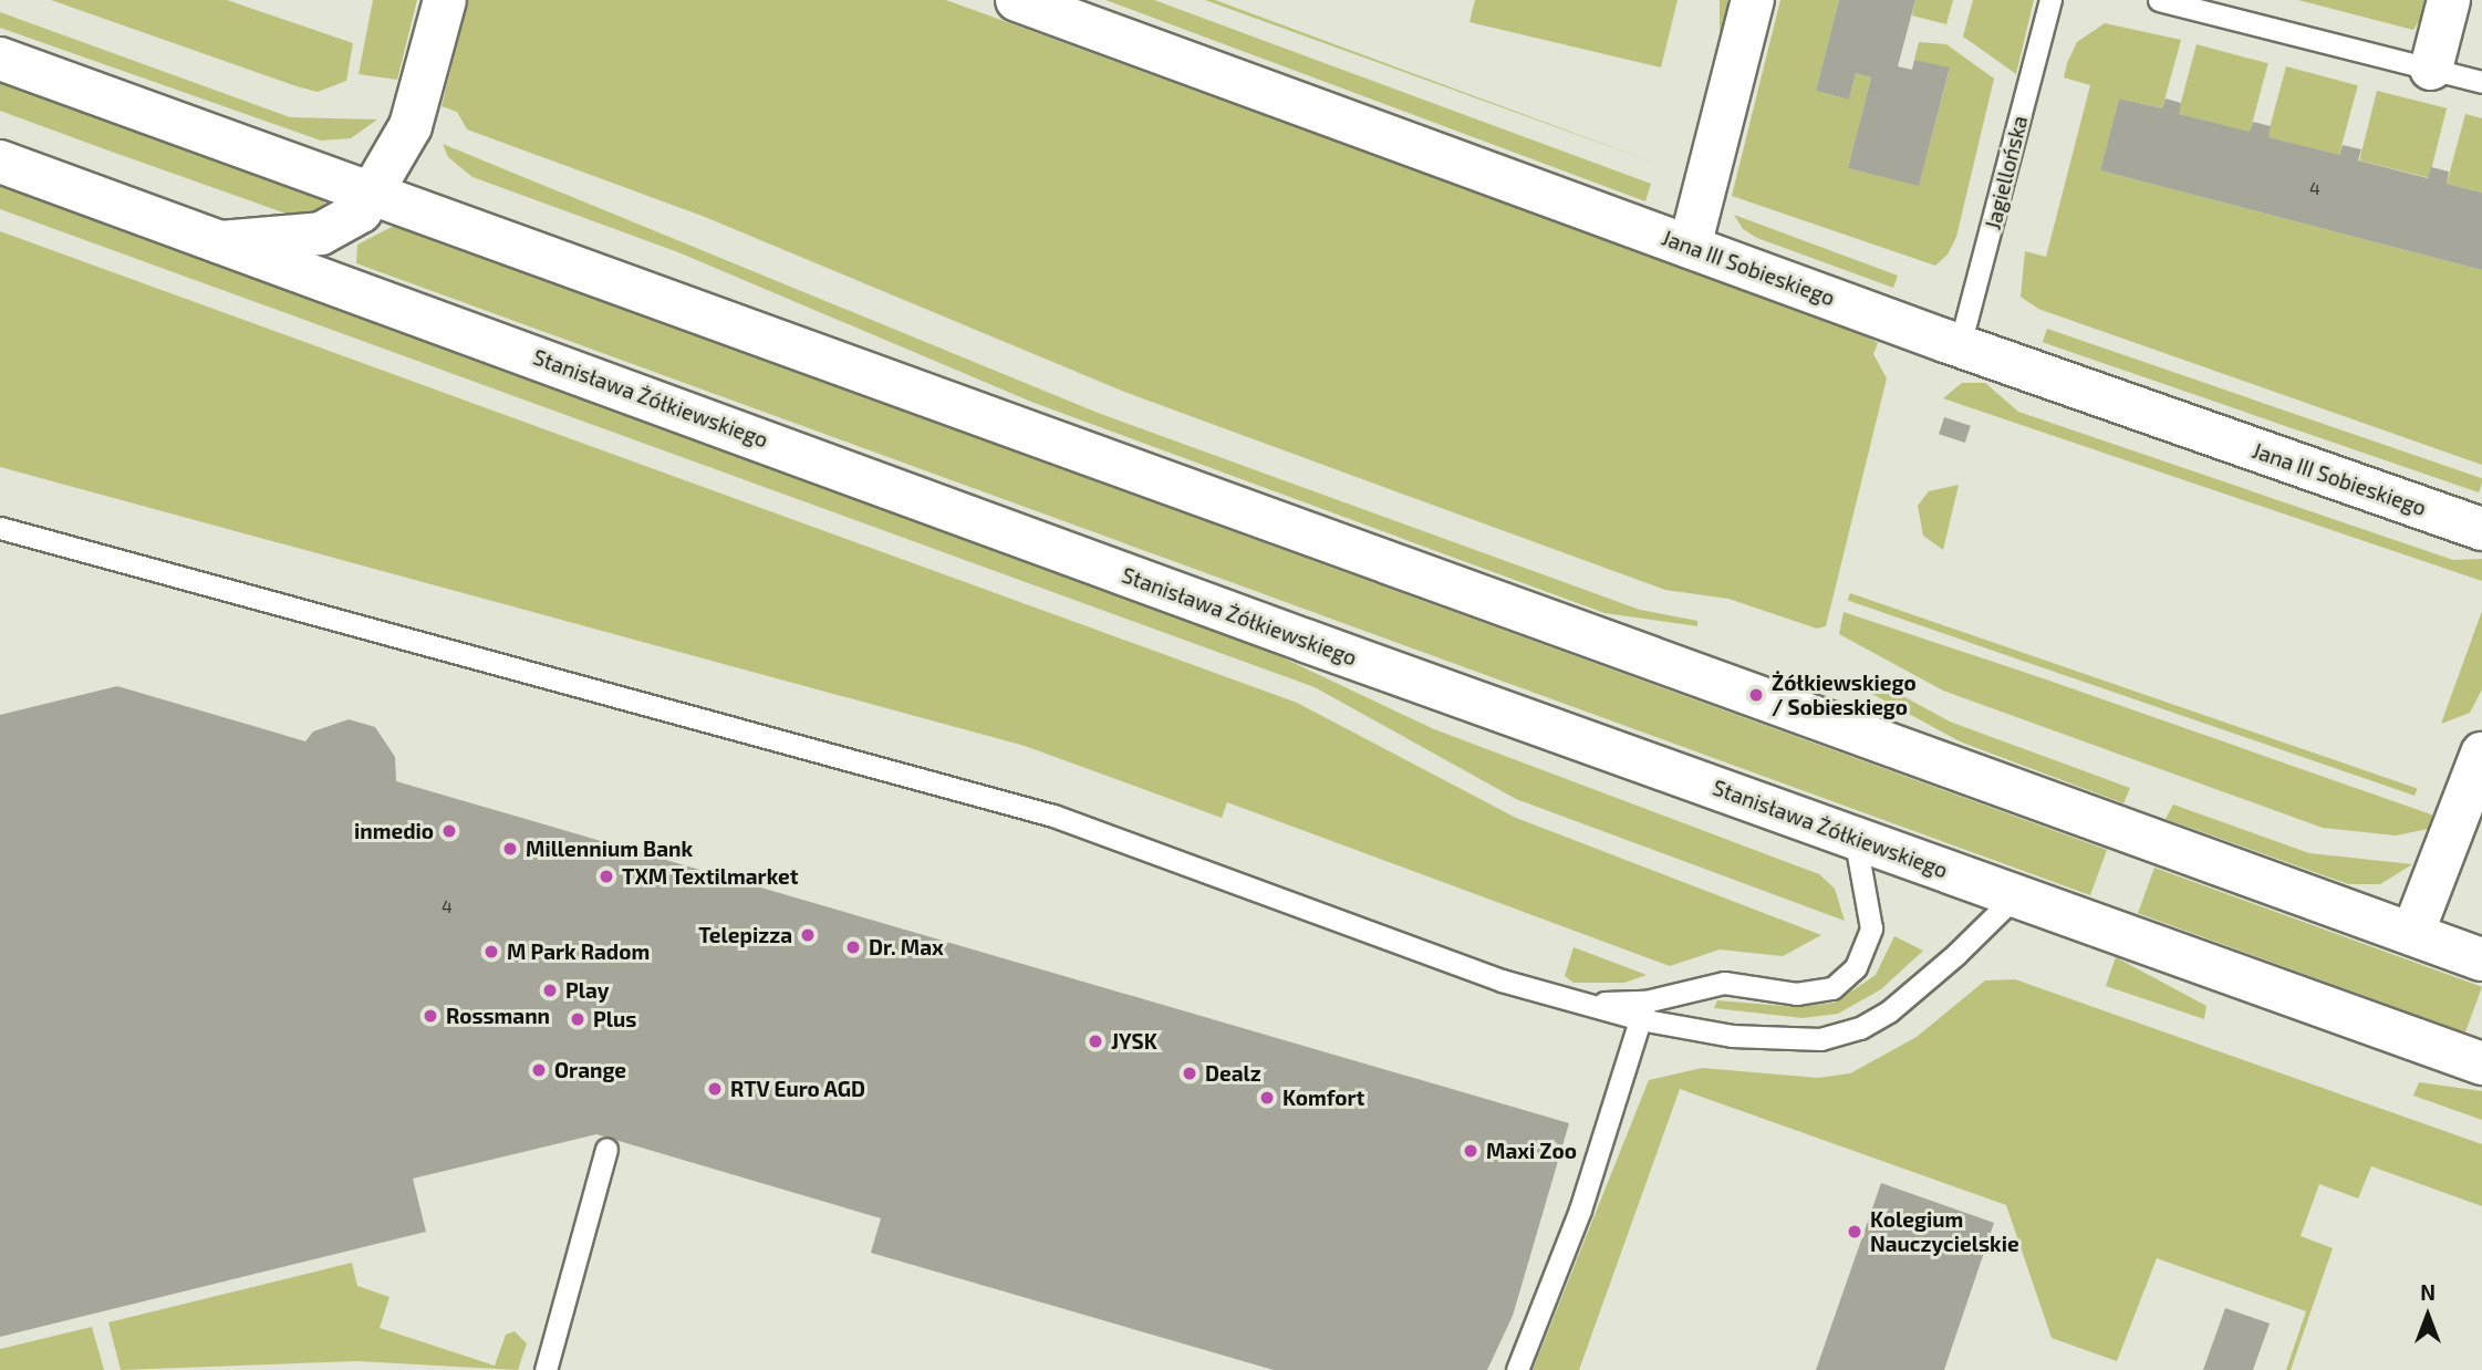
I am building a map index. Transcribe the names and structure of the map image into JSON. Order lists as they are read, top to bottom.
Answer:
{
  "streets": {
    "main road": ["Jana III Sobieskiego", "Stanisława Żółkiewskiego"],
    "lane": ["Jagiellońska"]
  },
  "crossings": [
    ["Jagiellońska", "Jana III Sobieskiego"]
  ],
  "places": [
    "Żółkiewskiego / Sobieskiego",
    "inmedio",
    "Millennium Bank",
    "TXM Textilmarket",
    "Telepizza",
    "Dr. Max",
    "M Park Radom",
    "Play",
    "Rossmann",
    "Plus",
    "JYSK",
    "Orange",
    "Dealz",
    "RTV Euro AGD",
    "Komfort",
    "Maxi Zoo",
    "Kolegium Nauczycielskie"
  ],
  "house_numbers": ["4", "4"],
  "north": "top"
}
